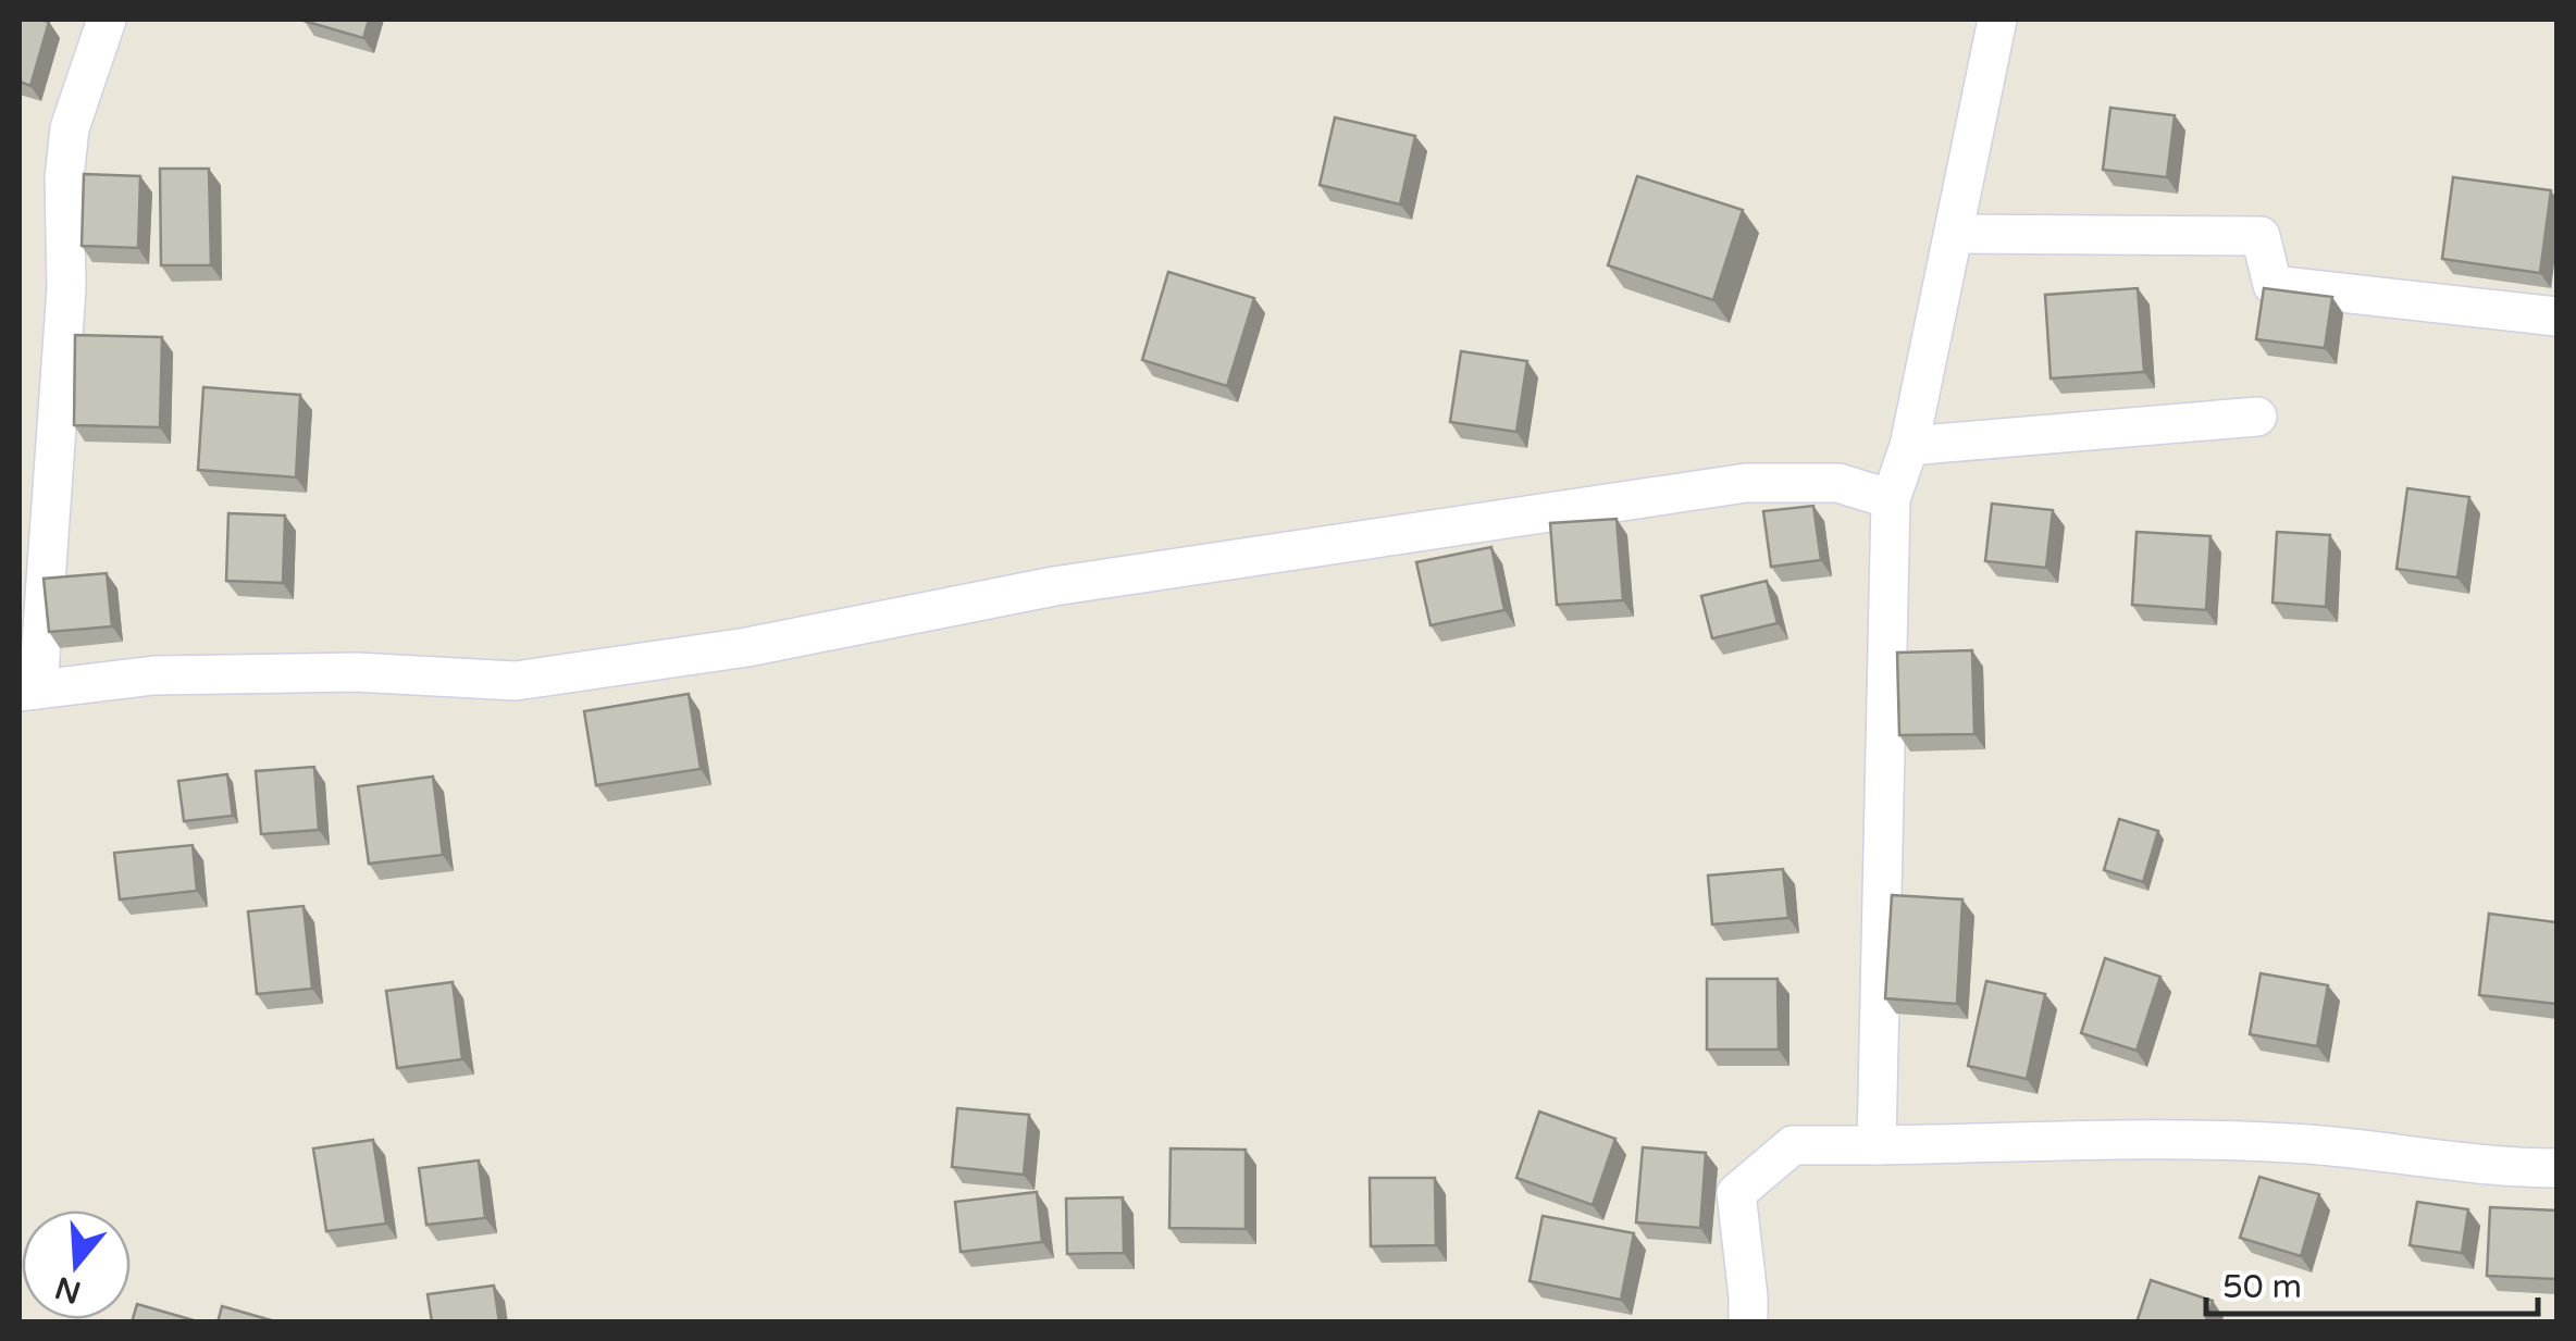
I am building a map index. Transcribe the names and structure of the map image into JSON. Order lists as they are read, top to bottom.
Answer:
{
  "scale_bar": "50 m",
  "north": "bottom"
}
